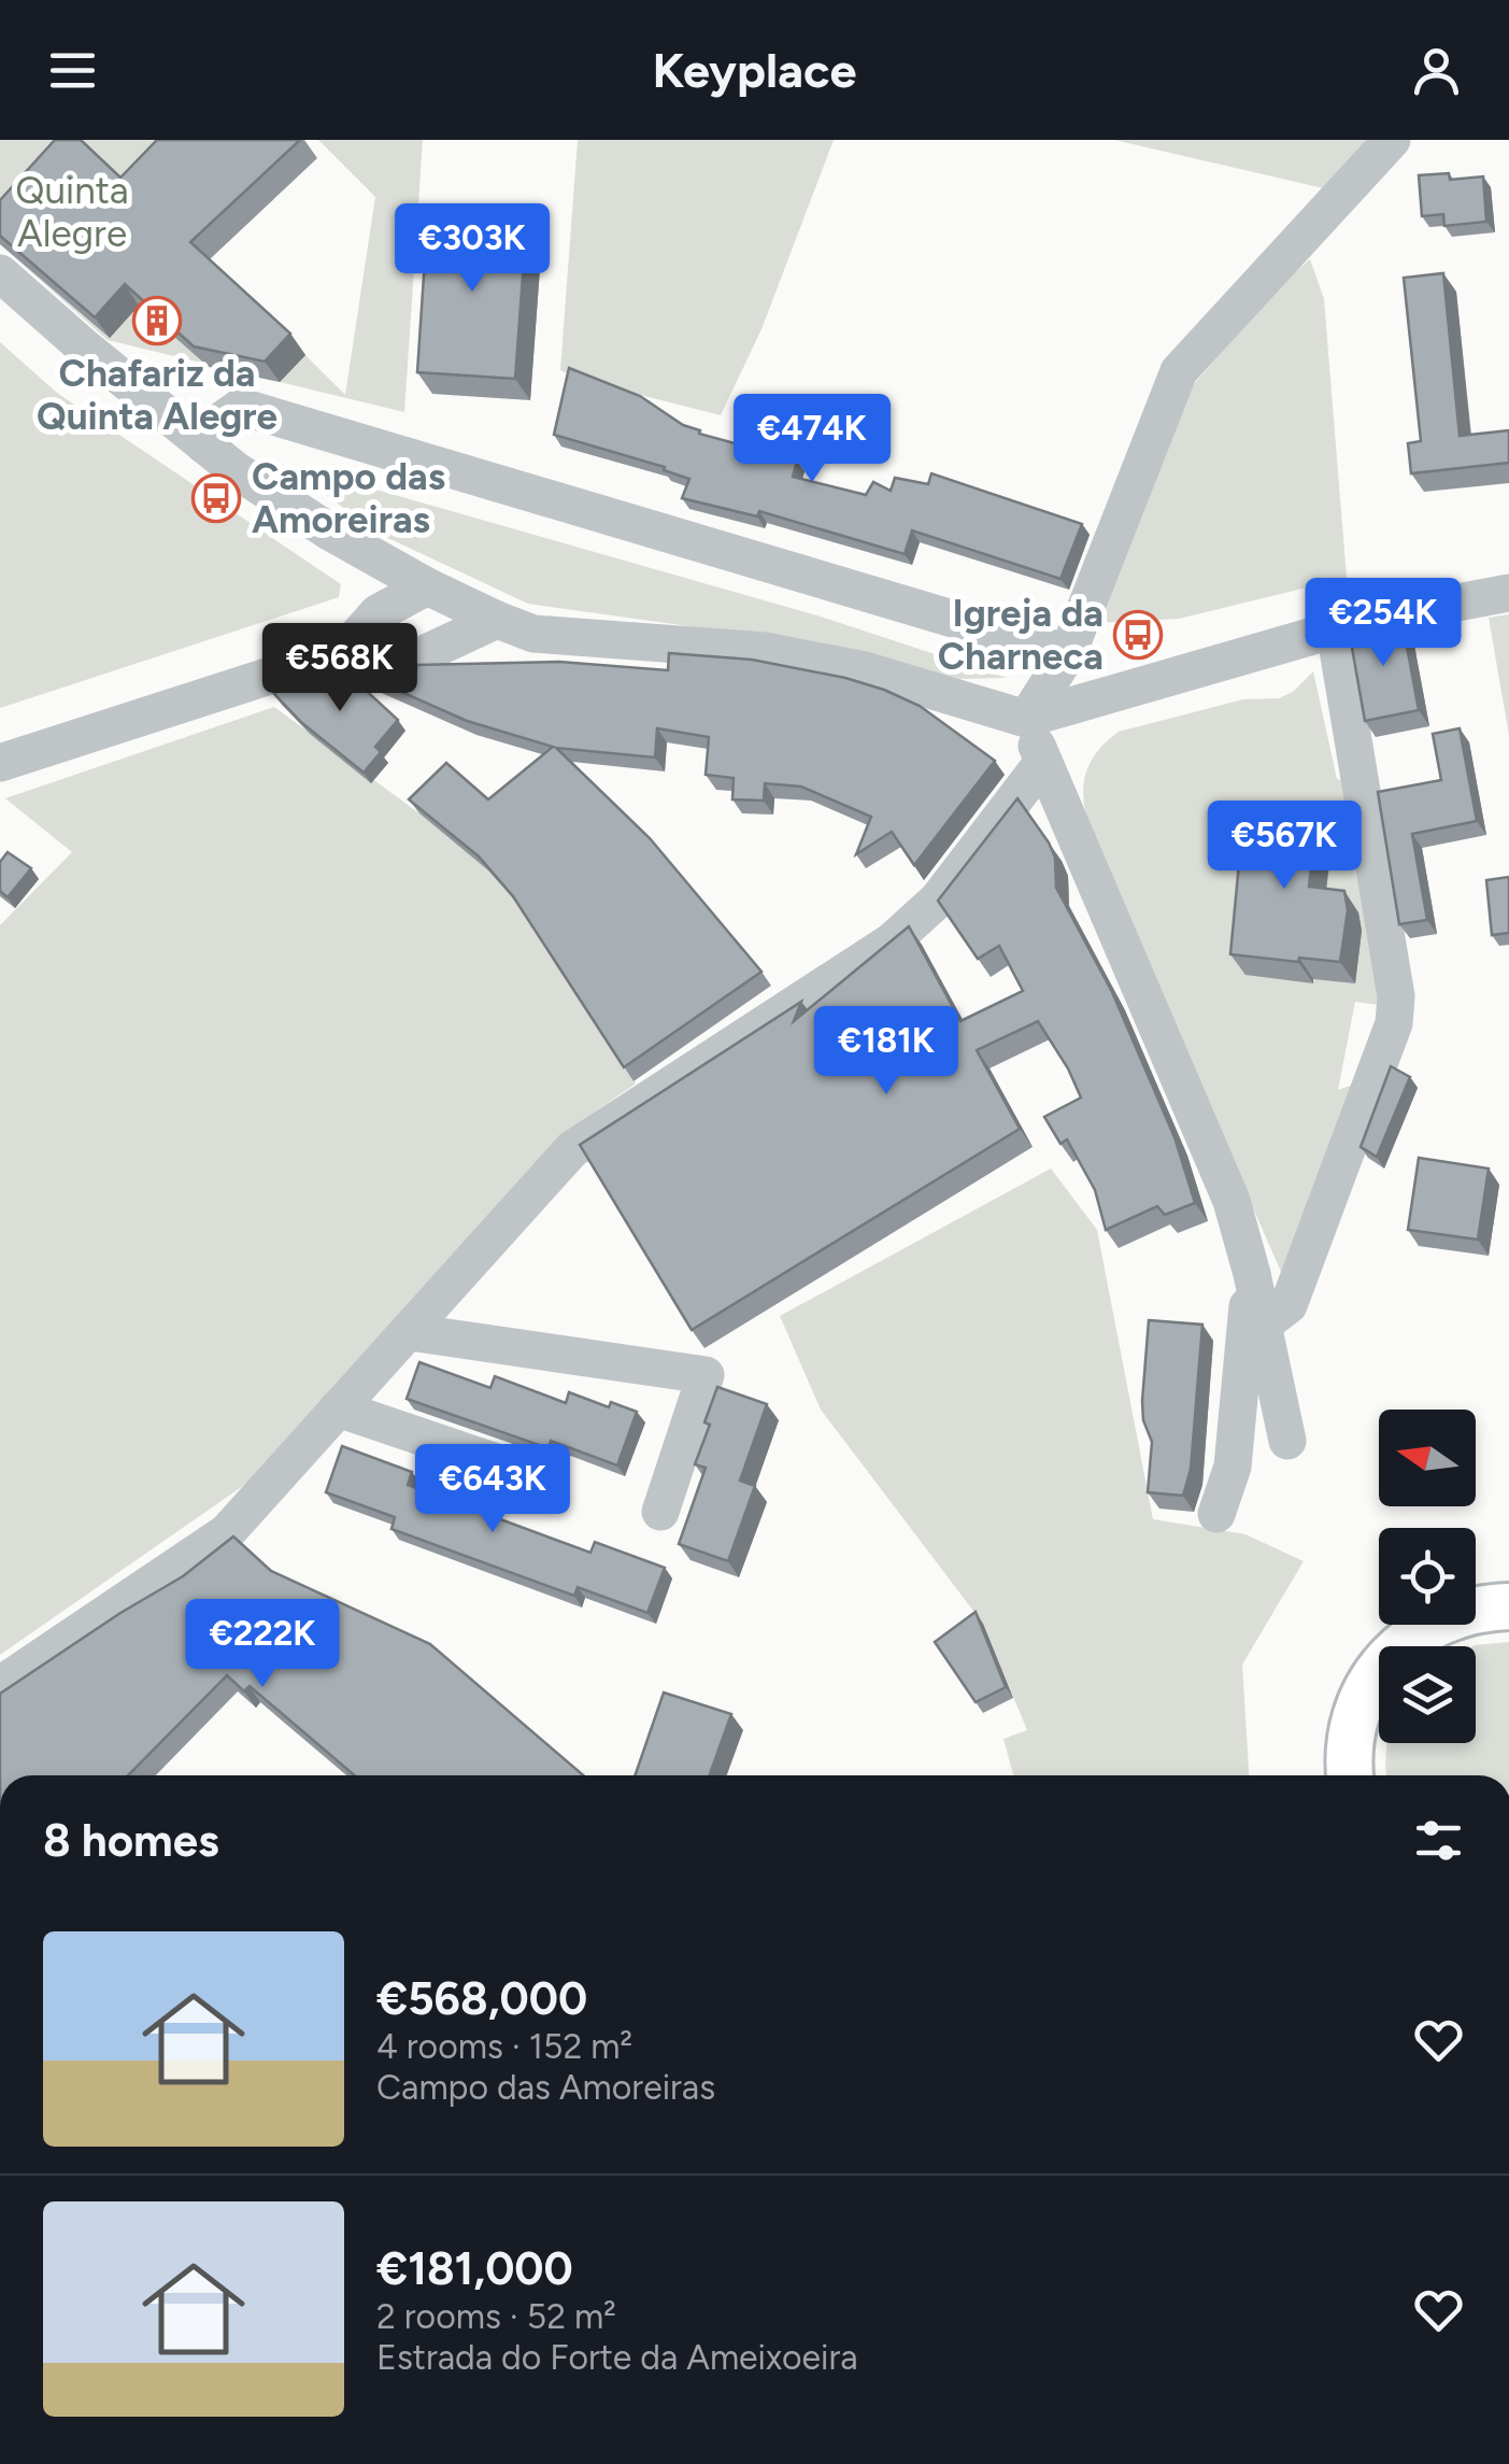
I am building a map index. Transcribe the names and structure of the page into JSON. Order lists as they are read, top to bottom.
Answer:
{
  "parks": ["Quinta Alegre"],
  "places": {
    "building": ["Chafariz da Quinta Alegre"],
    "bus stop": ["Campo das Amoreiras", "Igreja da Charneca"]
  },
  "north": "left",
  "page": {
    "header": "Keyplace",
    "price": [
      "€303K",
      "€474K",
      "€254K",
      "€568K",
      "€567K",
      "€181K",
      "€643K",
      "€222K"
    ],
    "heading": "8 homes",
    "list": [
      {
        "name": "€568,000",
        "note": "4 rooms · 152 m² · Campo das Amoreiras"
      },
      {
        "name": "€181,000",
        "note": "2 rooms · 52 m² · Estrada do Forte da Ameixoeira"
      }
    ]
  }
}
